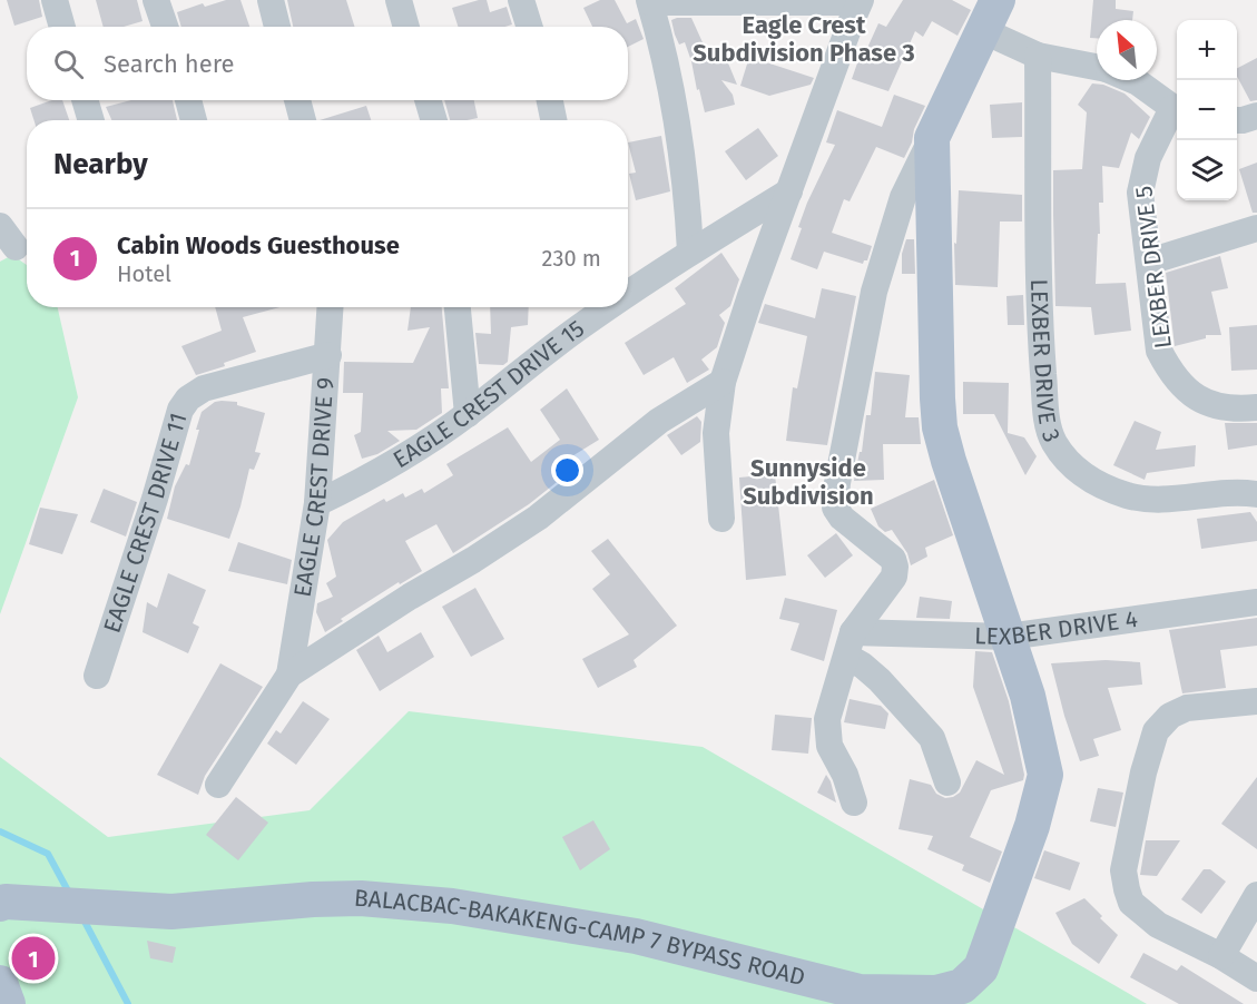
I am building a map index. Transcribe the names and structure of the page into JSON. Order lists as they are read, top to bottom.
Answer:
{
  "streets": {
    "main road": ["BALACBAC-BAKAKENG-CAMP 7 BYPASS ROAD"],
    "street": [
      "LEXBER DRIVE 5",
      "LEXBER DRIVE 3",
      "EAGLE CREST DRIVE 15",
      "EAGLE CREST DRIVE 9",
      "EAGLE CREST DRIVE 11",
      "LEXBER DRIVE 4"
    ]
  },
  "crossings": [
    ["EAGLE CREST DRIVE 15", "EAGLE CREST DRIVE 9"],
    ["EAGLE CREST DRIVE 9", "EAGLE CREST DRIVE 11"],
    ["LEXBER DRIVE 4", "BALACBAC-BAKAKENG-CAMP 7 BYPASS ROAD"]
  ],
  "districts": ["Eagle Crest Subdivision Phase 3", "Sunnyside Subdivision"],
  "north": "top left",
  "page": {
    "map_buttons": ["+", "−"],
    "search": "Search here",
    "heading": "Nearby",
    "list": [
      {
        "mark": "1",
        "name": "Cabin Woods Guesthouse",
        "note": "Hotel",
        "value": "230 m"
      }
    ],
    "pins": "1"
  }
}
